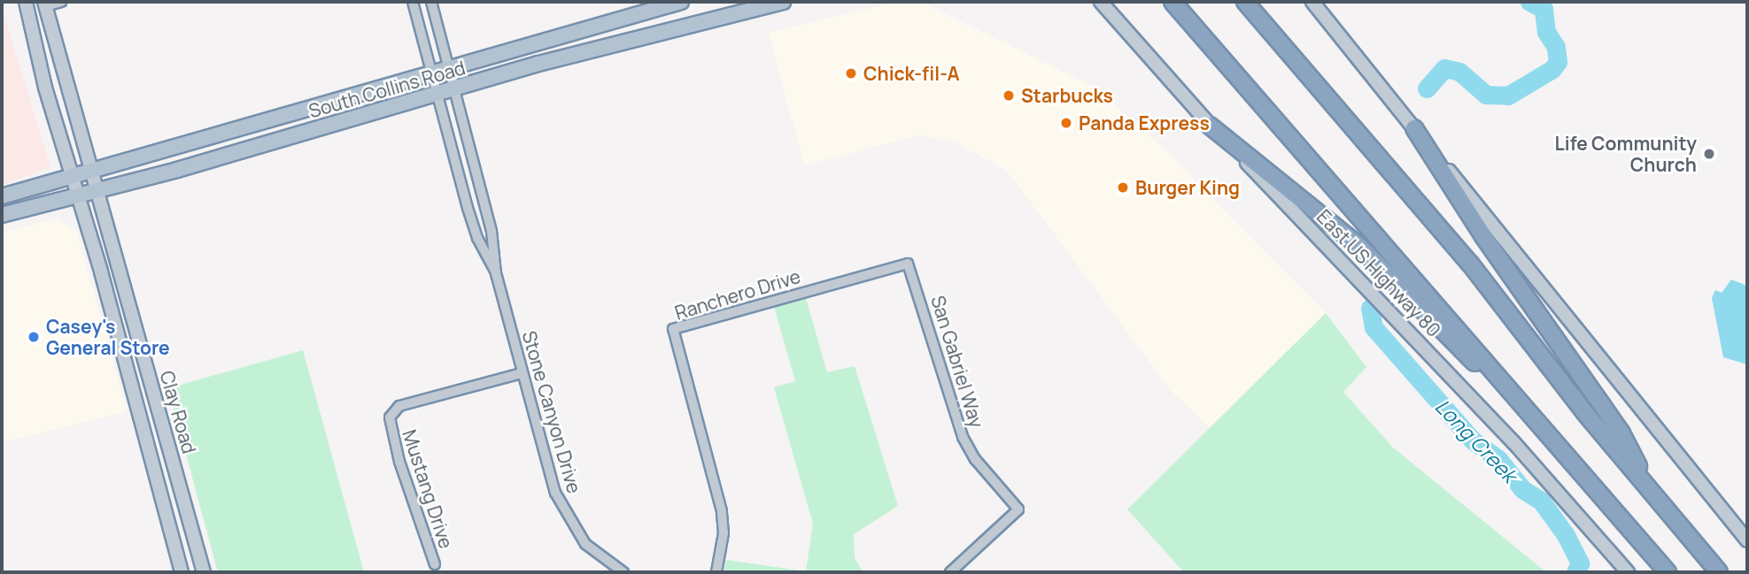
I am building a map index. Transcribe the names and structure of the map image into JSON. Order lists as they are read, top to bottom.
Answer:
{
  "streets": {
    "main road": ["South Collins Road", "East US Highway 80", "Clay Road"],
    "street": [
      "Ranchero Drive",
      "San Gabriel Way",
      "Stone Canyon Drive",
      "Mustang Drive"
    ]
  },
  "crossings": [
    ["South Collins Road", "Clay Road"],
    ["South Collins Road", "Stone Canyon Drive"],
    ["Ranchero Drive", "San Gabriel Way"],
    ["Stone Canyon Drive", "Mustang Drive"]
  ],
  "water": ["Long Creek"],
  "places": [
    "Chick-fil-A",
    "Starbucks",
    "Panda Express",
    "Life Community Church",
    "Burger King",
    "Casey's General Store"
  ]
}
